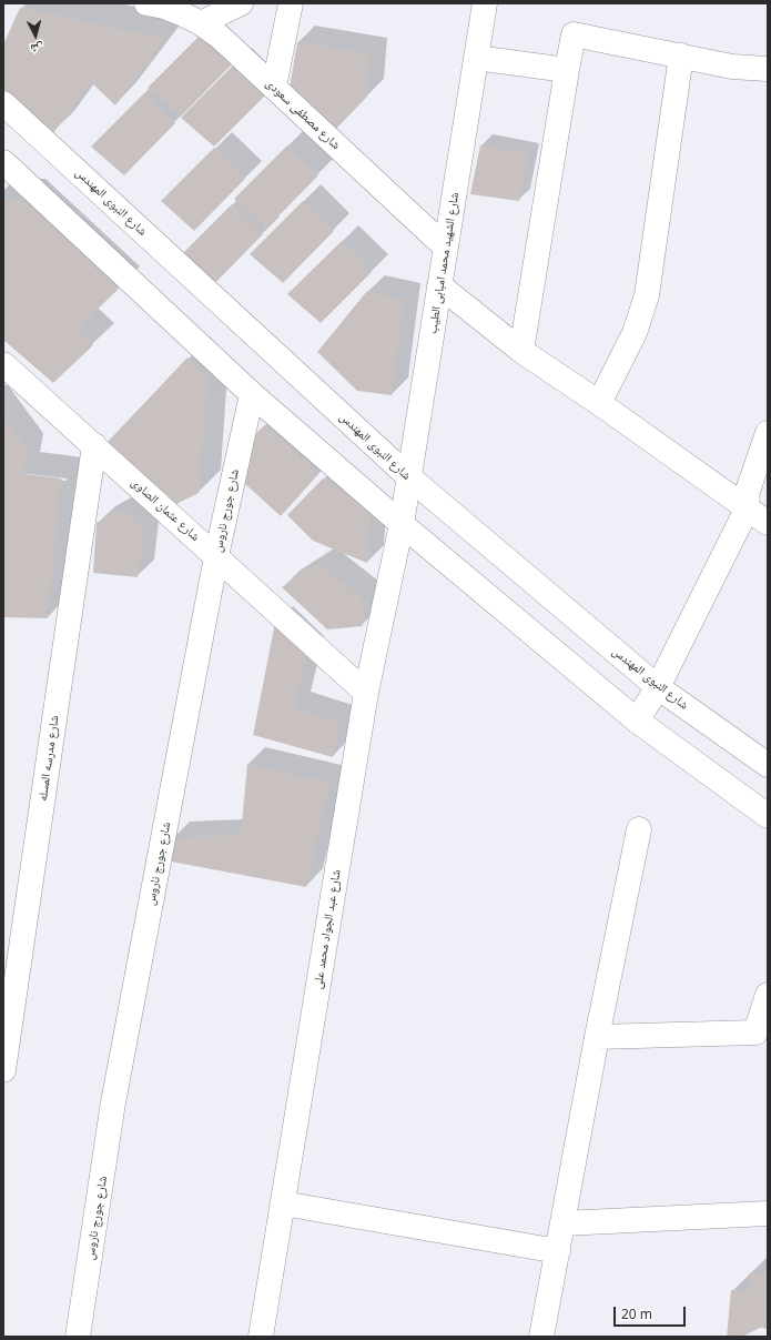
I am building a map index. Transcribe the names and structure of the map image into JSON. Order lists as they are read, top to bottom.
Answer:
{
  "streets": {
    "street": [
      "شارع مصطفى سعودى",
      "شارع النبوى المهندس",
      "شارع الشهيد محمد امبابى الطيب",
      "شارع عثمان الصاوى",
      "شارع جورج ناروس",
      "شارع مدرسه المسله",
      "شارع عبد الجواد محمد على"
    ]
  },
  "crossings": [
    ["شارع مصطفى سعودى", "شارع الشهيد محمد امبابى الطيب"],
    ["شارع النبوى المهندس", "شارع الشهيد محمد امبابى الطيب"],
    ["شارع الشهيد محمد امبابى الطيب", "شارع عبد الجواد محمد على"],
    ["شارع عثمان الصاوى", "شارع جورج ناروس"],
    ["شارع عثمان الصاوى", "شارع مدرسه المسله"],
    ["شارع عثمان الصاوى", "شارع عبد الجواد محمد على"]
  ],
  "scale_bar": "20 m",
  "north": "bottom"
}
